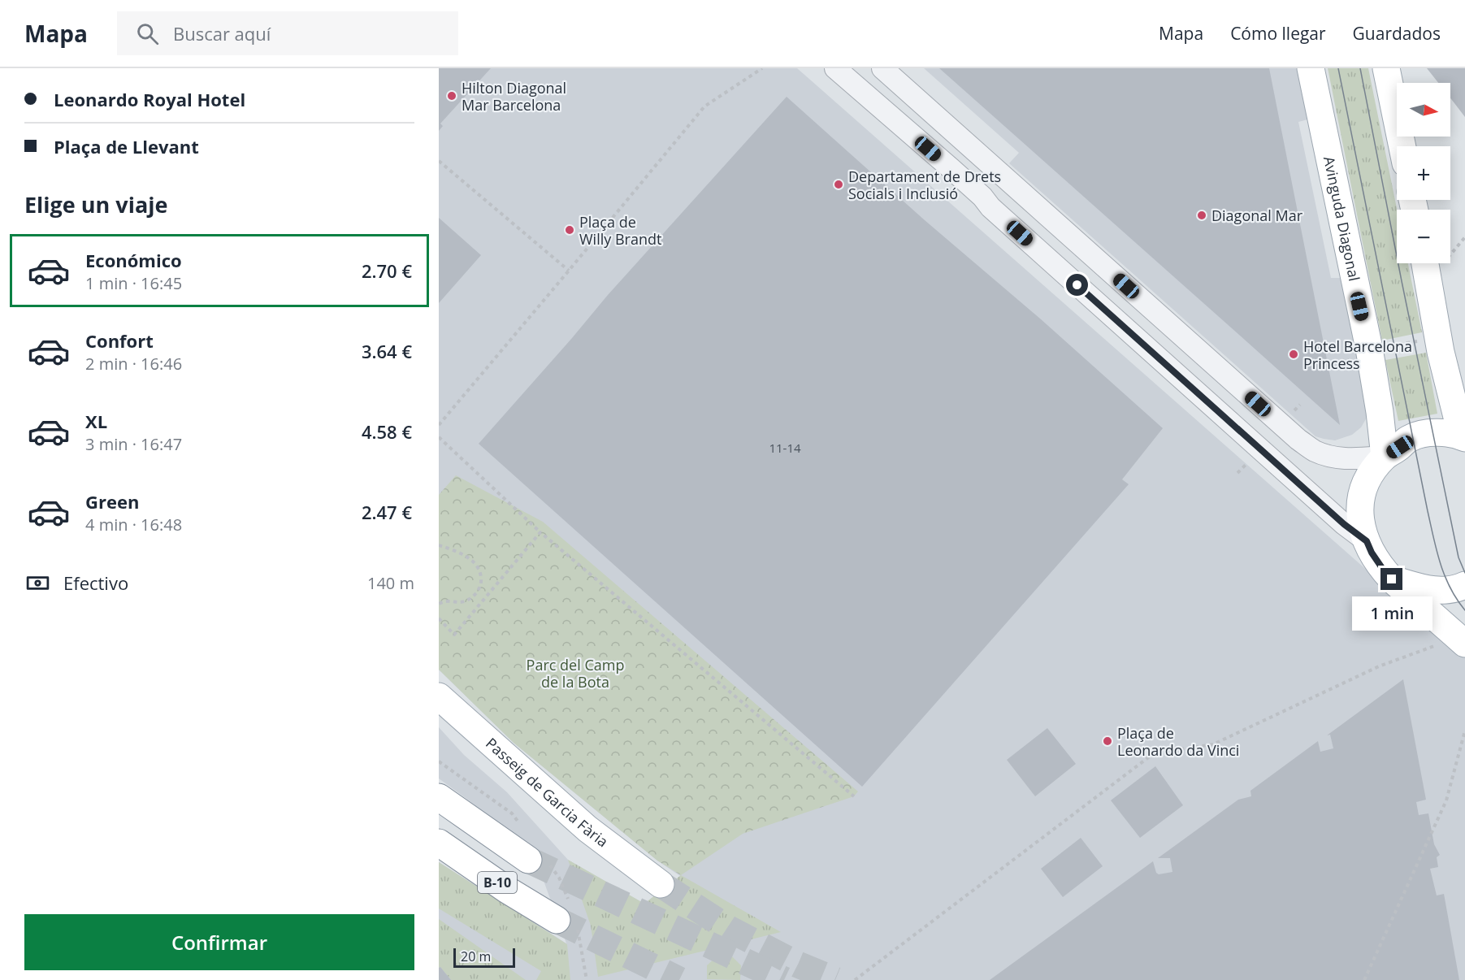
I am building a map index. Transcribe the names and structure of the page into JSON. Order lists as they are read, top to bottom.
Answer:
{
  "streets": {
    "main road": ["Avinguda Diagonal", "Passeig de Garcia Fària", "B-10"]
  },
  "parks": ["Parc del Camp de la Bota"],
  "places": [
    "Hilton Diagonal Mar Barcelona",
    "Departament de Drets Socials i Inclusió",
    "Diagonal Mar",
    "Plaça de Willy Brandt",
    "Hotel Barcelona Princess",
    "Plaça de Leonardo da Vinci"
  ],
  "house_numbers": ["11-14"],
  "scale_bar": "20 m",
  "north": "right",
  "page": {
    "header": "Mapa",
    "search": "Buscar aquí",
    "nav": ["Mapa", "Cómo llegar", "Guardados"],
    "banner": ["Leonardo Royal Hotel", "Plaça de Llevant"],
    "map_buttons": ["+", "−"],
    "heading": "Elige un viaje",
    "list": [
      {
        "name": "Económico",
        "note": "1 min · 16:45",
        "value": "2.70 €"
      },
      {
        "name": "Confort",
        "note": "2 min · 16:46",
        "value": "3.64 €"
      },
      {
        "name": "XL",
        "note": "3 min · 16:47",
        "value": "4.58 €"
      },
      {
        "name": "Green",
        "note": "4 min · 16:48",
        "value": "2.47 €"
      }
    ],
    "pay": ["Efectivo", "140 m"],
    "bubble": "1 min",
    "buttons": "Confirmar",
    "scale": "20 m"
  }
}
